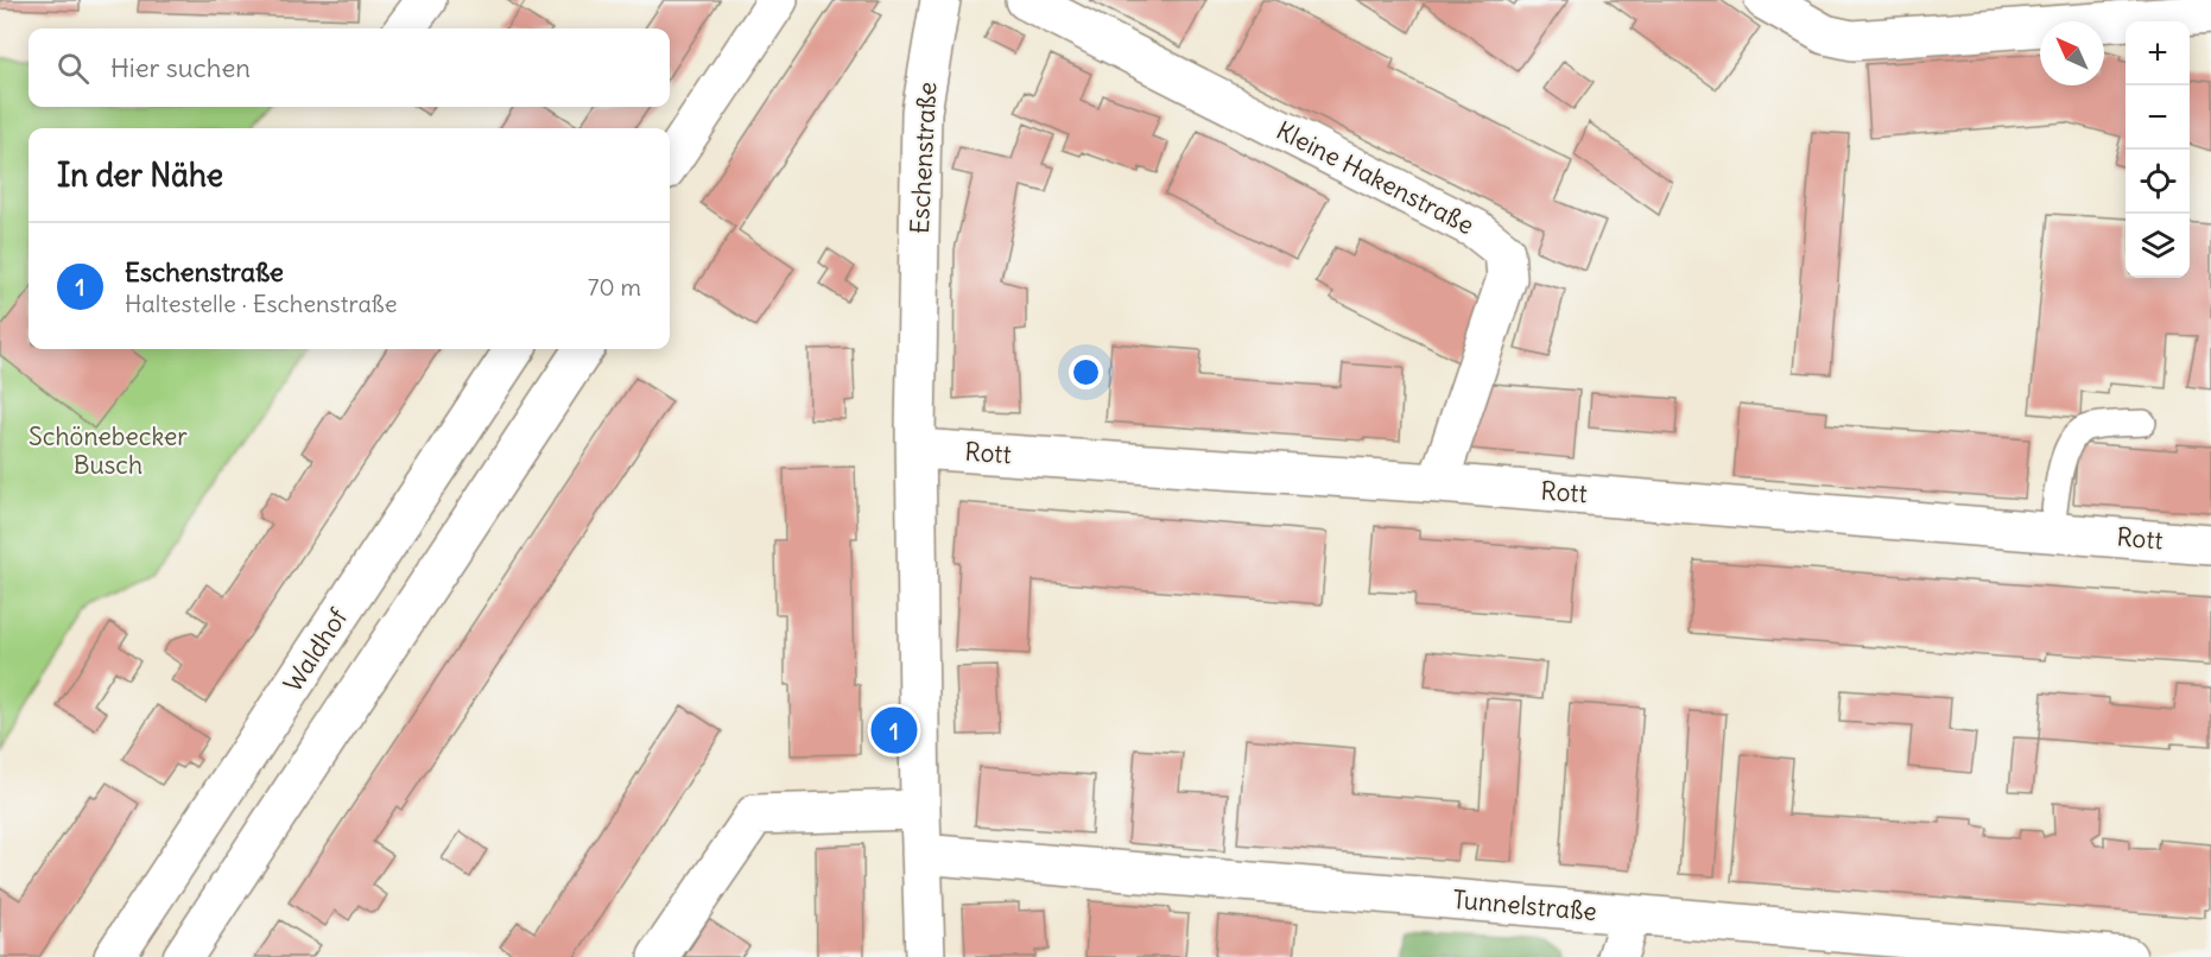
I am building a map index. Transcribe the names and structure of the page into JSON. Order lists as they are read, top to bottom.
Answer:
{
  "streets": {
    "street": [
      "Eschenstraße",
      "Kleine Hakenstraße",
      "Rott",
      "Waldhof",
      "Tunnelstraße"
    ]
  },
  "crossings": [
    ["Eschenstraße", "Rott"],
    ["Eschenstraße", "Tunnelstraße"],
    ["Kleine Hakenstraße", "Rott"]
  ],
  "parks": ["Schönebecker Busch"],
  "north": "top left",
  "page": {
    "map_buttons": ["+", "−"],
    "search": "Hier suchen",
    "heading": "In der Nähe",
    "list": [
      {
        "mark": "1",
        "name": "Eschenstraße",
        "note": "Haltestelle · Eschenstraße",
        "value": "70 m"
      }
    ],
    "pins": "1"
  }
}
